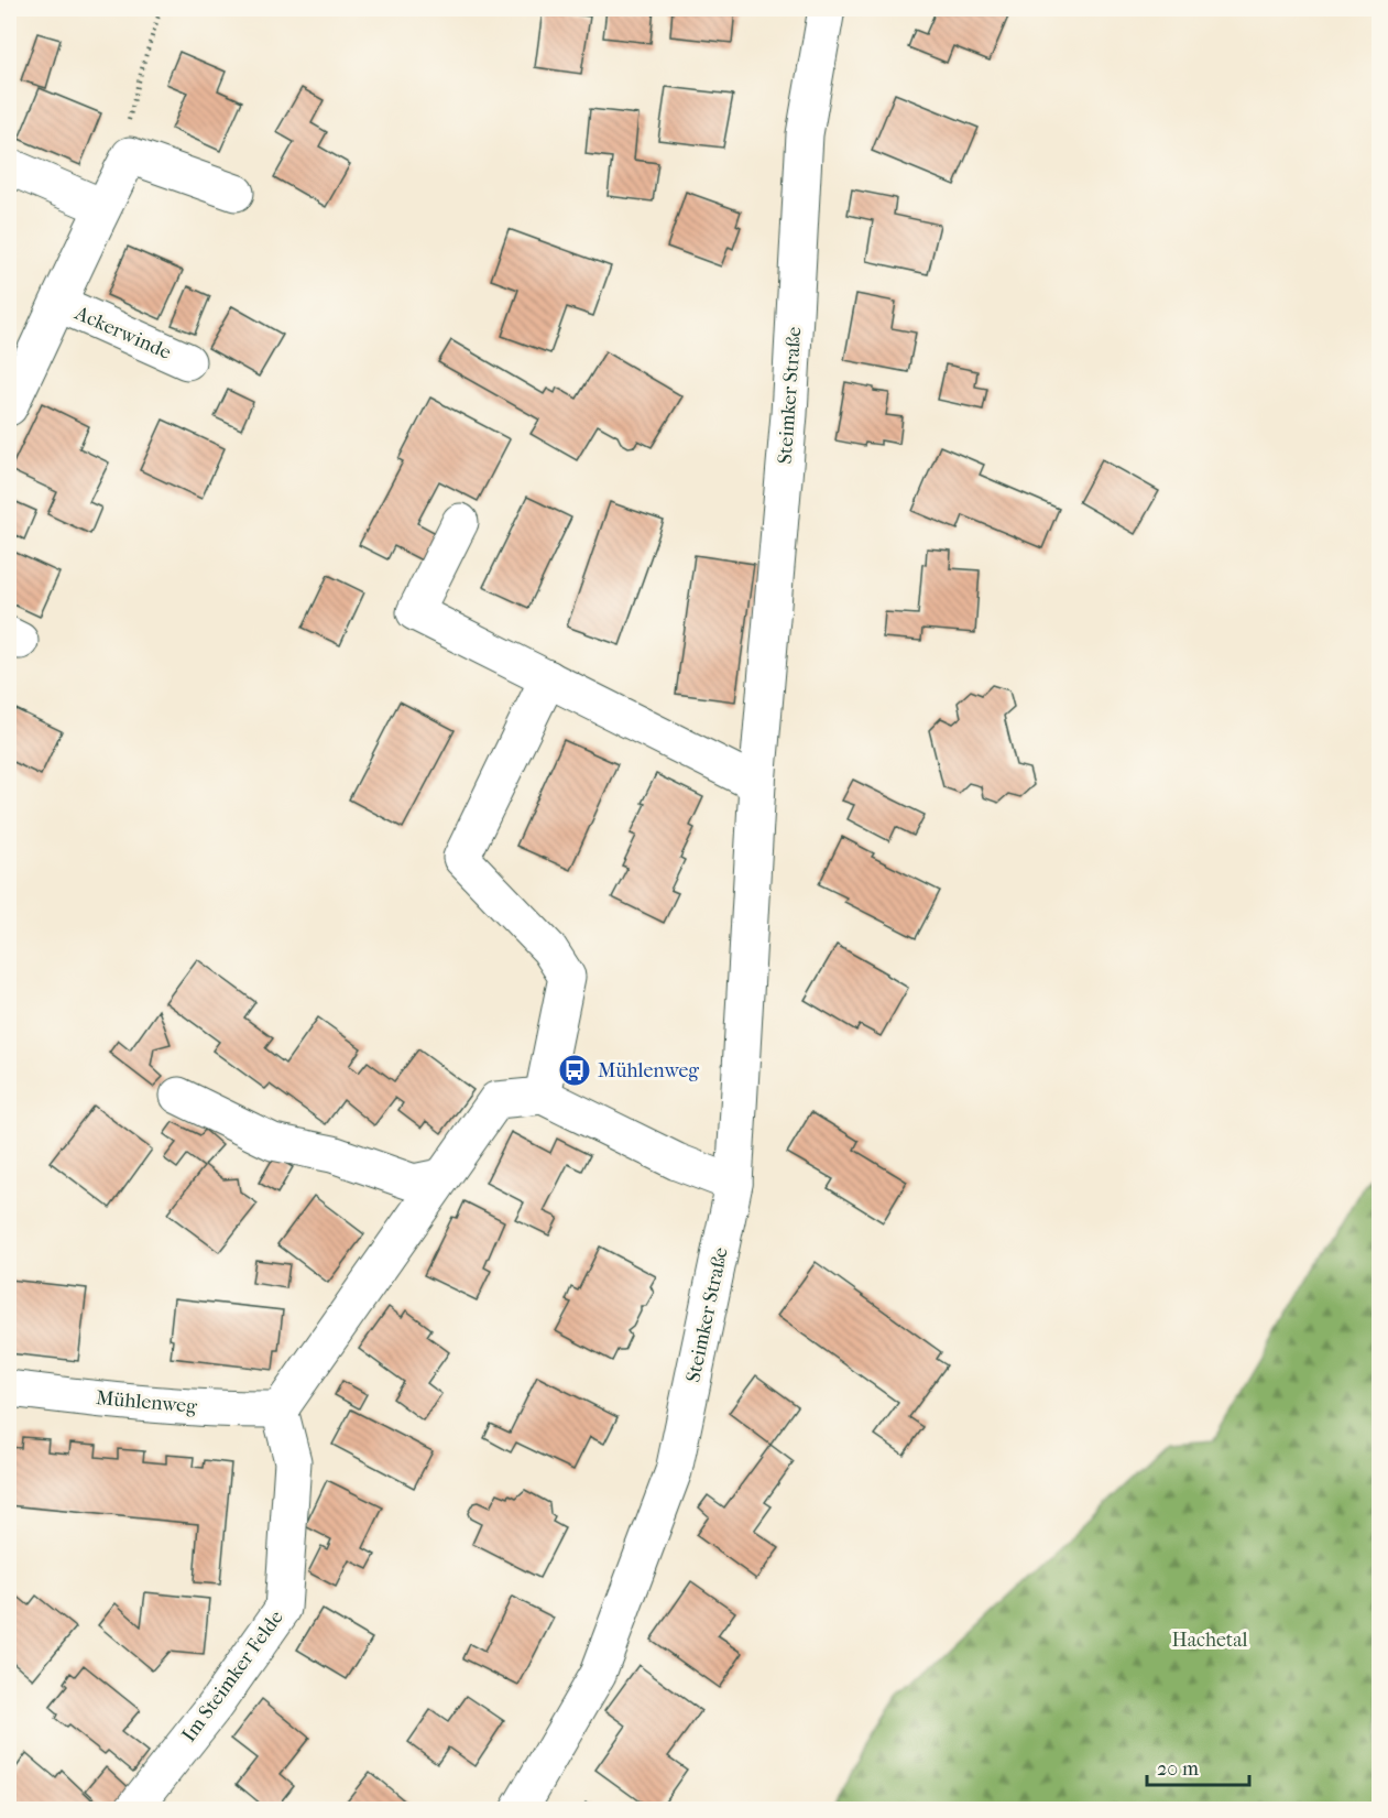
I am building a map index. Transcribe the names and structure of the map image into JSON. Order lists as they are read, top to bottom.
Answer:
{
  "streets": {
    "street": [
      "Ackerwinde",
      "Steimker Straße",
      "Mühlenweg",
      "Im Steimker Felde"
    ]
  },
  "crossings": [
    ["Mühlenweg", "Im Steimker Felde"]
  ],
  "parks": ["Hachetal"],
  "places": {
    "bus stop": ["Mühlenweg"]
  },
  "scale_bar": "20 m"
}
